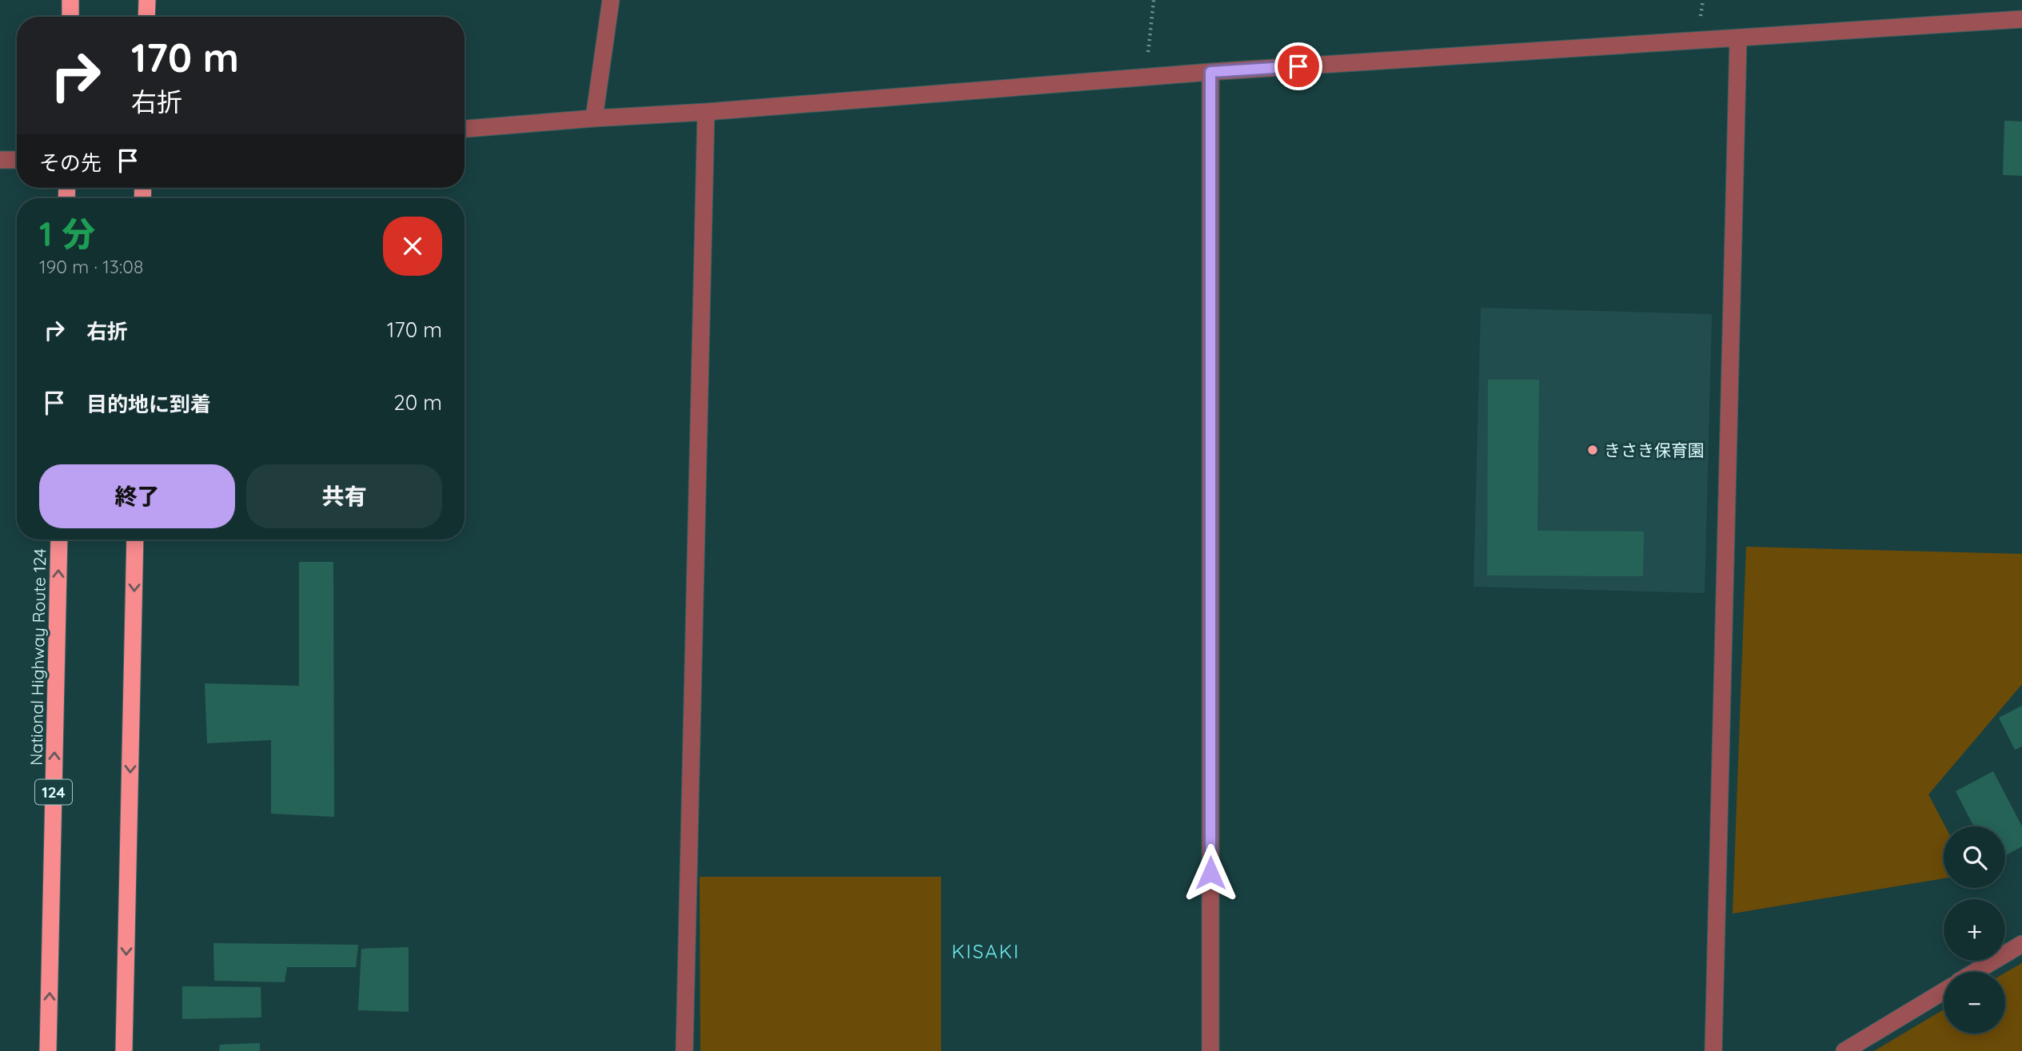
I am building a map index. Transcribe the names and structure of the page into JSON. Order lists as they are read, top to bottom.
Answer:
{
  "streets": {
    "highway": ["National Highway Route 124", "124"]
  },
  "districts": ["KISAKI"],
  "places": ["きさき保育園"],
  "page": {
    "turn": ["170 m", "右折"],
    "then": "その先",
    "heading": ["1 分", "190 m · 13:08"],
    "list": [
      {
        "name": "右折",
        "value": "170 m"
      },
      {
        "name": "目的地に到着",
        "value": "20 m"
      }
    ],
    "buttons": ["終了", "共有"],
    "map_buttons": ["+", "−"]
  }
}
